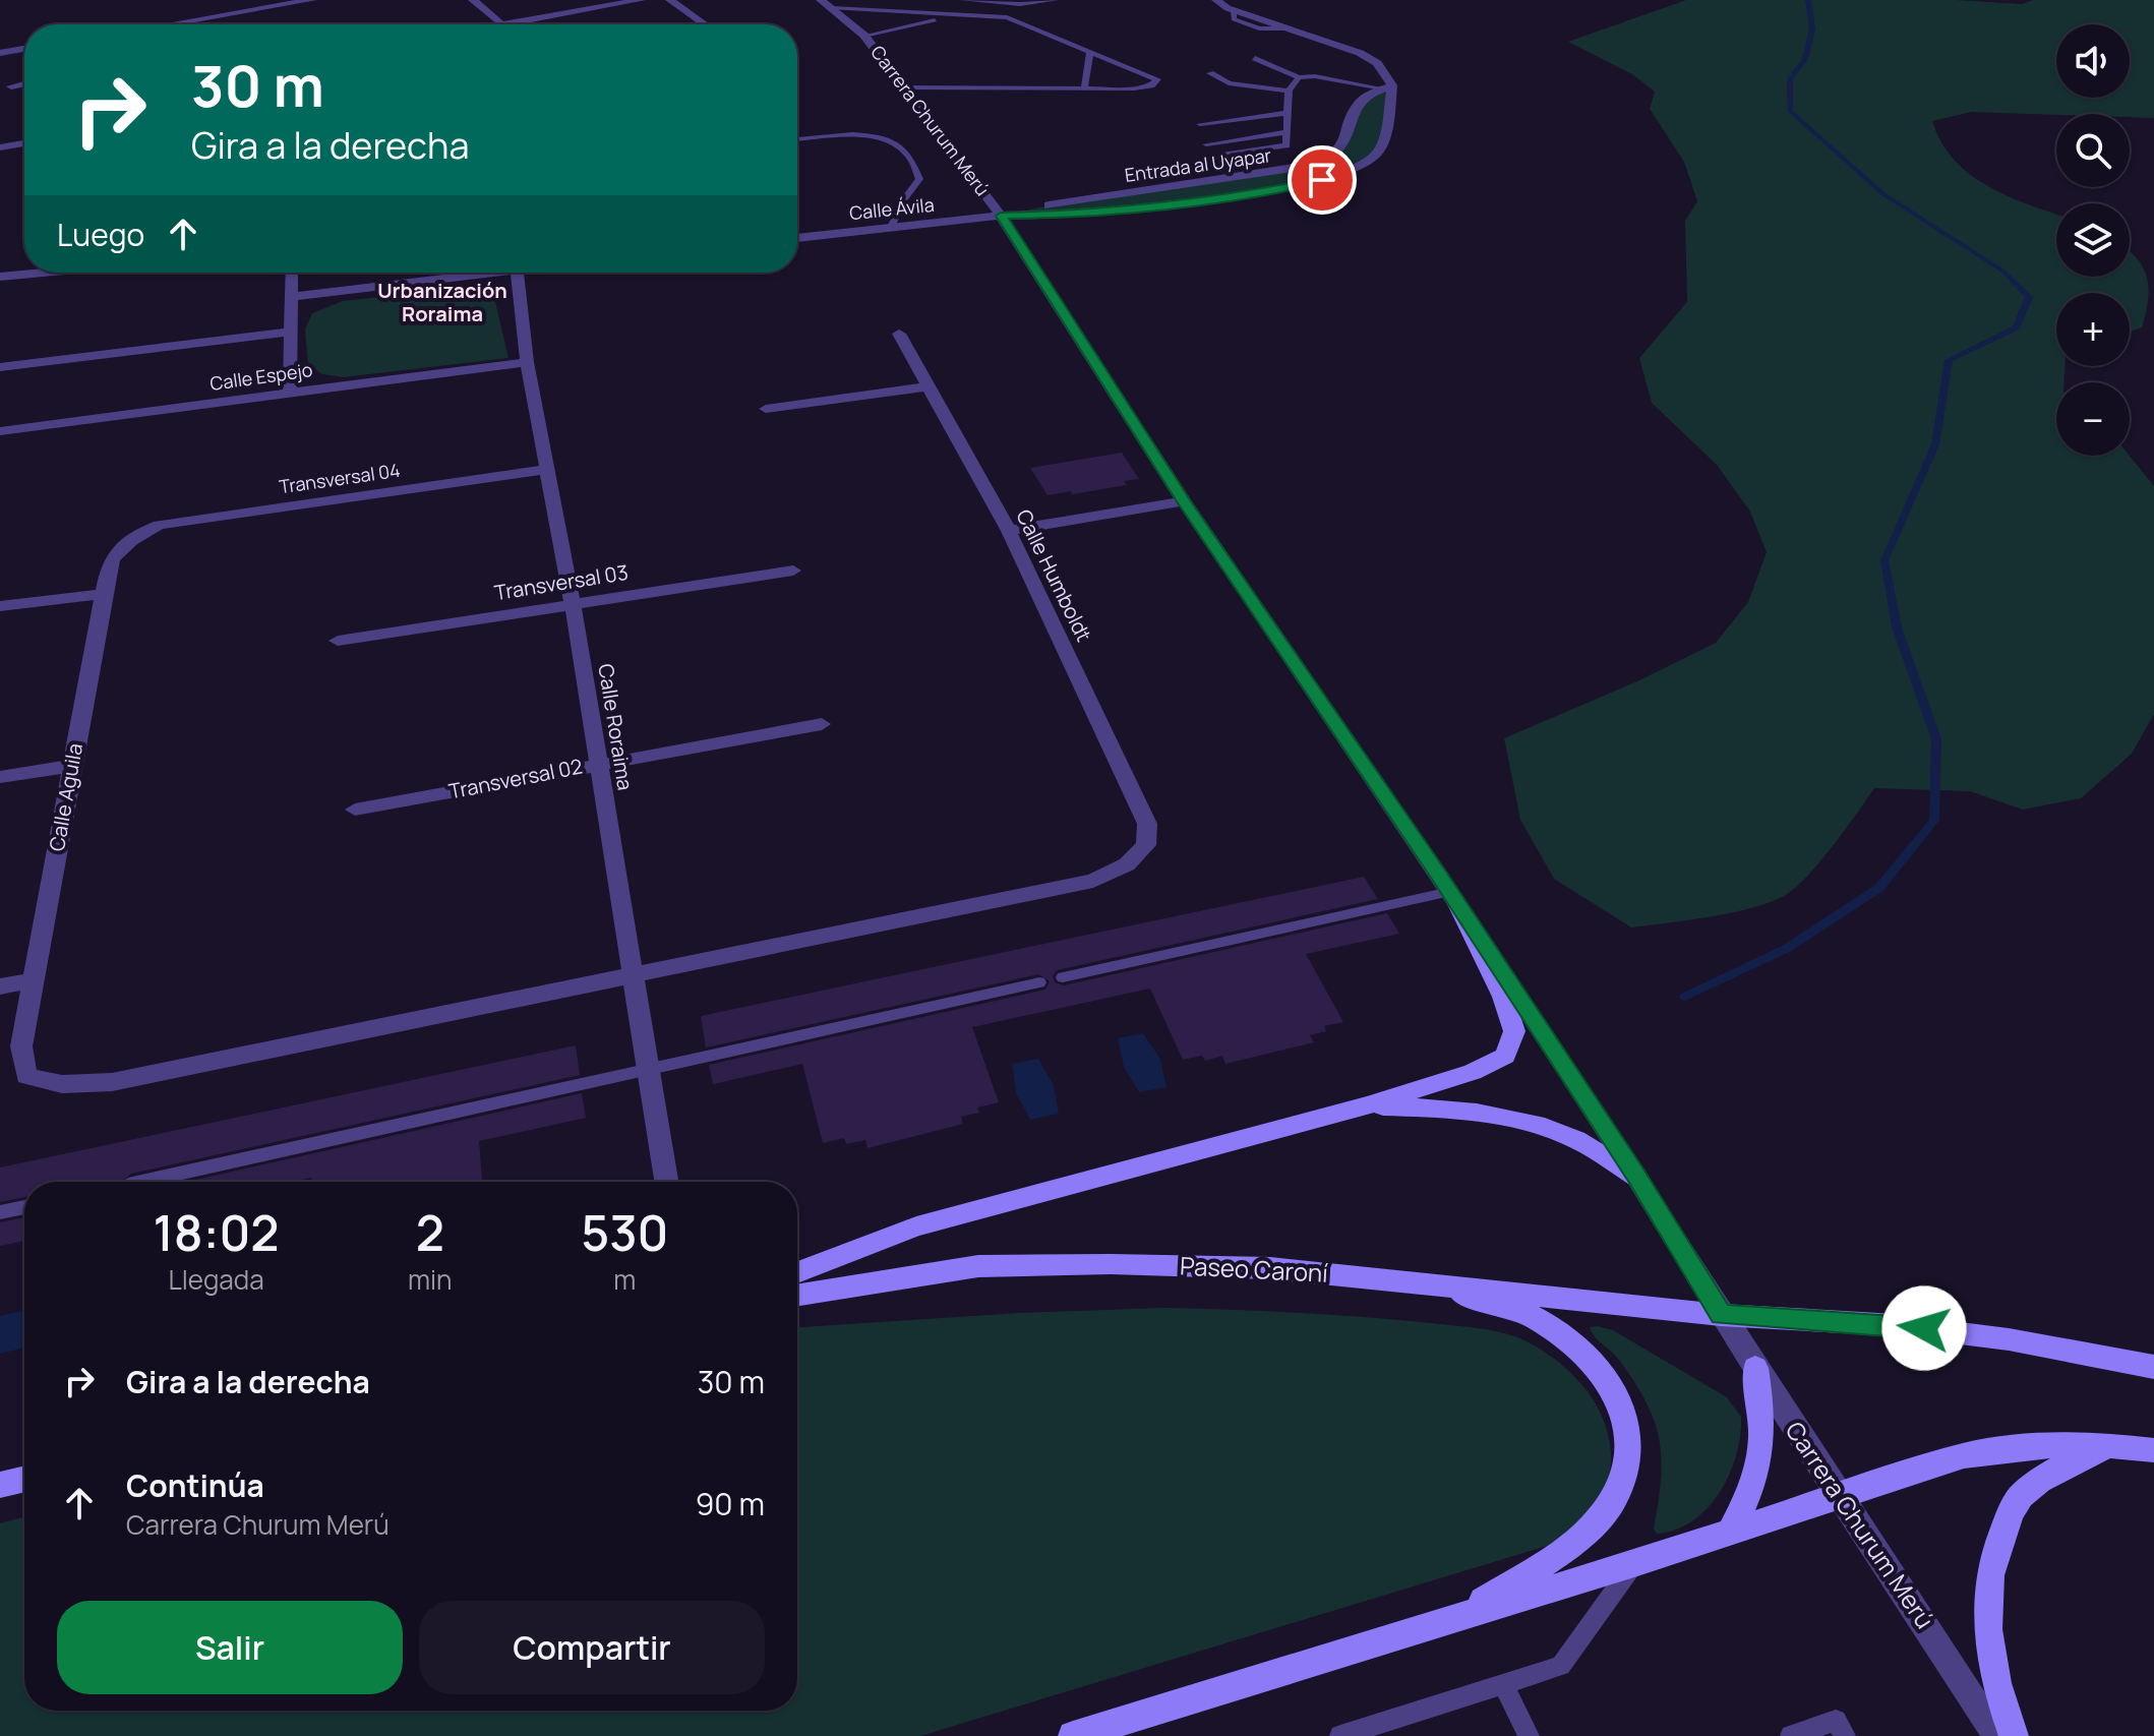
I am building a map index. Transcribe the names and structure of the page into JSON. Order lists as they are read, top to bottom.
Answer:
{
  "streets": {
    "street": [
      "Carrera Churum Merú",
      "Entrada al Uyapar",
      "Calle Ávila",
      "Calle Espejo",
      "Transversal 04",
      "Calle Humboldt",
      "Transversal 03",
      "Calle Roraima",
      "Transversal 02",
      "Calle Aguila",
      "Paseo Caroní"
    ]
  },
  "crossings": [
    ["Carrera Churum Merú", "Entrada al Uyapar"],
    ["Carrera Churum Merú", "Calle Ávila"],
    ["Carrera Churum Merú", "Paseo Caroní"],
    ["Entrada al Uyapar", "Calle Ávila"],
    ["Calle Espejo", "Calle Roraima"],
    ["Transversal 04", "Calle Roraima"],
    ["Transversal 04", "Calle Aguila"],
    ["Calle Humboldt", "Calle Roraima"],
    ["Calle Humboldt", "Calle Aguila"],
    ["Transversal 03", "Calle Roraima"],
    ["Calle Roraima", "Transversal 02"],
    ["Calle Roraima", "Calle Aguila"]
  ],
  "districts": ["Urbanización Roraima"],
  "page": {
    "map_buttons": ["+", "−"],
    "turn": ["30 m", "Gira a la derecha"],
    "then": "Luego",
    "eta": [
      "18:02",
      "Llegada",
      "2",
      "min",
      "530",
      "m"
    ],
    "list": [
      {
        "name": "Gira a la derecha",
        "value": "30 m"
      },
      {
        "name": "Continúa",
        "note": "Carrera Churum Merú",
        "value": "90 m"
      }
    ],
    "buttons": ["Salir", "Compartir"]
  }
}
